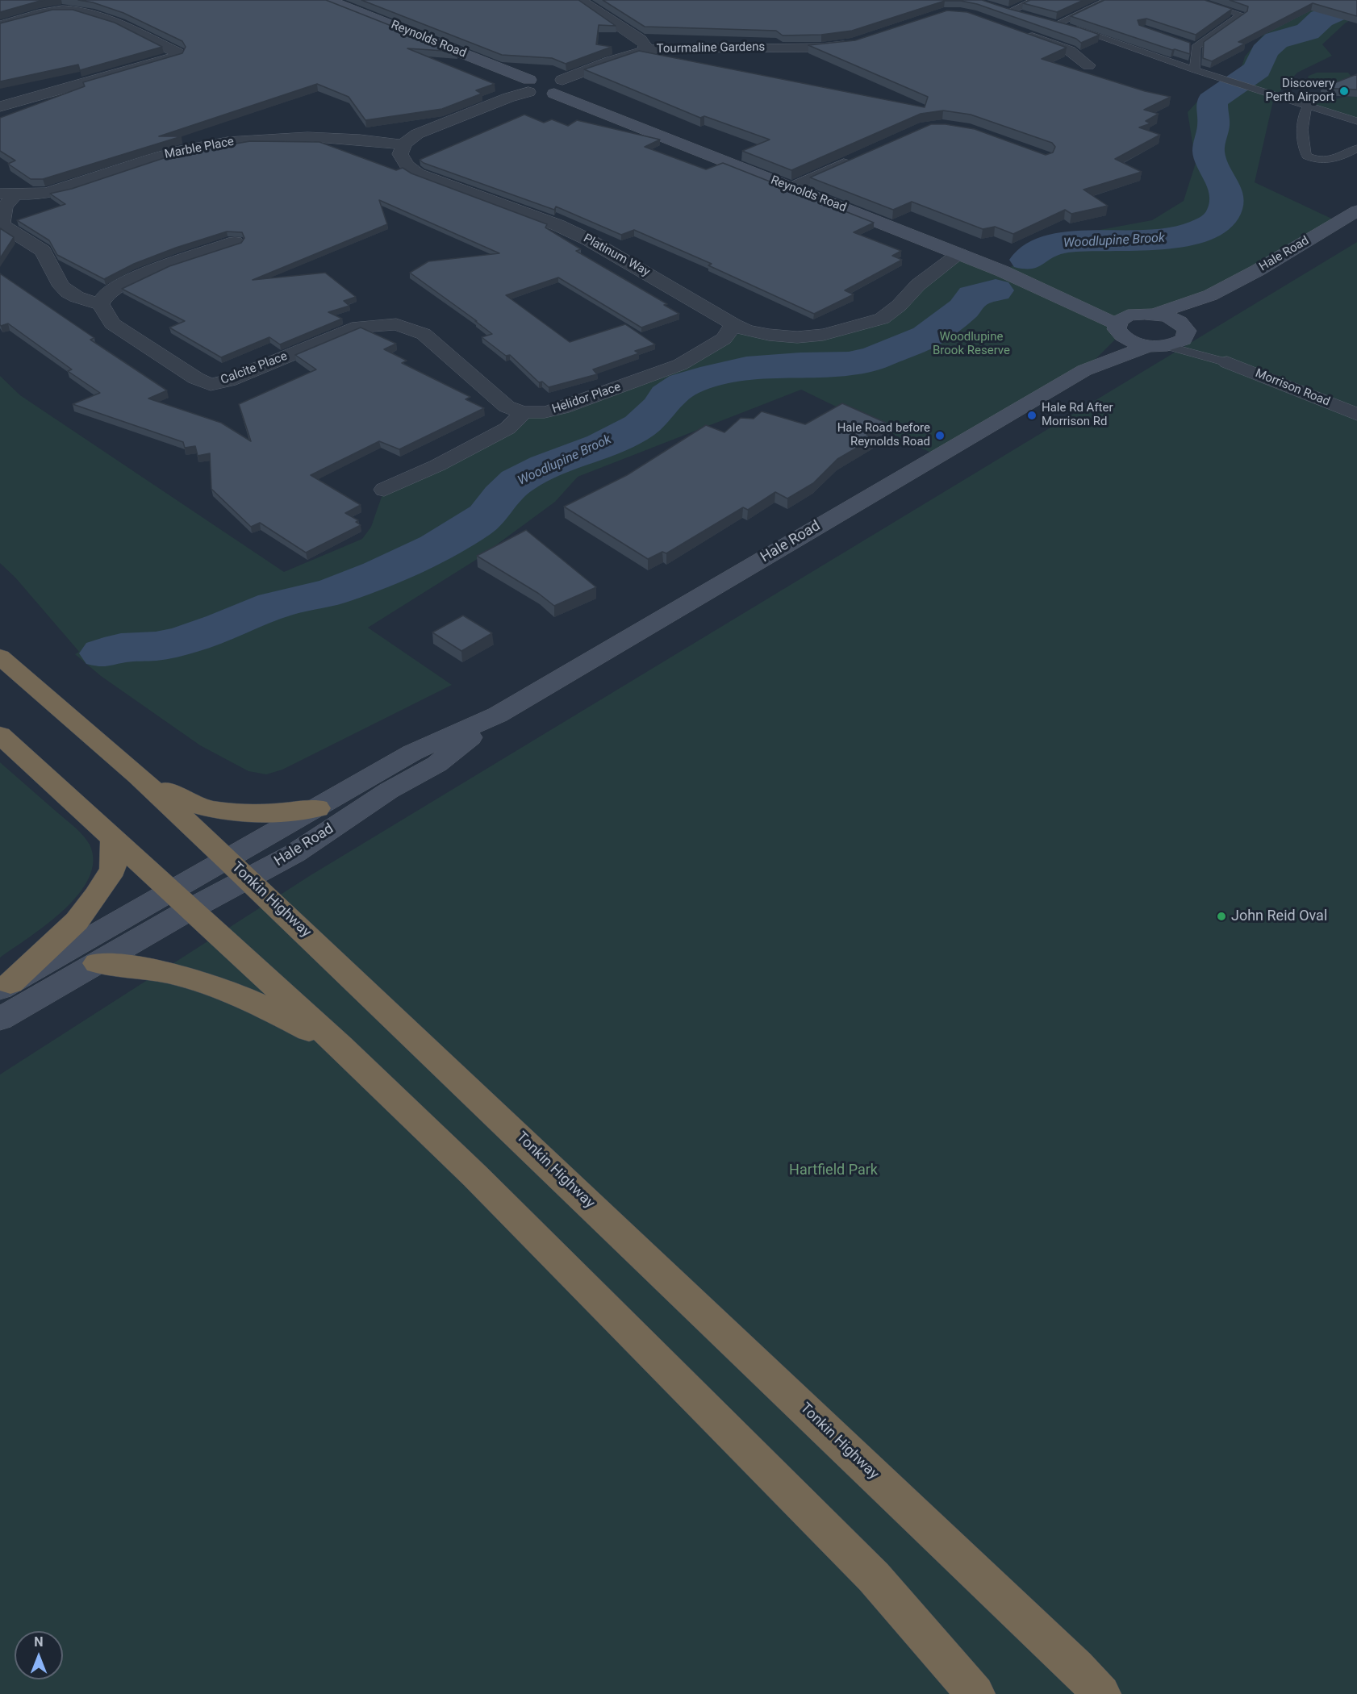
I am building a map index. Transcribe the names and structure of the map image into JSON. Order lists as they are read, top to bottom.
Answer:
{
  "streets": {
    "highway": ["Tonkin Highway"],
    "main road": ["Reynolds Road", "Hale Road"],
    "street": [
      "Tourmaline Gardens",
      "Marble Place",
      "Platinum Way",
      "Calcite Place",
      "Morrison Road",
      "Helidor Place"
    ]
  },
  "crossings": [
    ["Reynolds Road", "Tourmaline Gardens"],
    ["Reynolds Road", "Hale Road"],
    ["Reynolds Road", "Platinum Way"],
    ["Reynolds Road", "Morrison Road"],
    ["Marble Place", "Platinum Way"],
    ["Hale Road", "Morrison Road"],
    ["Hale Road", "Tonkin Highway"],
    ["Platinum Way", "Helidor Place"],
    ["Calcite Place", "Helidor Place"]
  ],
  "water": ["Woodlupine Brook"],
  "parks": ["Woodlupine Brook Reserve", "Hartfield Park"],
  "places": [
    "Discovery Perth Airport",
    "Hale Rd After Morrison Rd",
    "Hale Road before Reynolds Road",
    "John Reid Oval"
  ],
  "north": "top"
}
